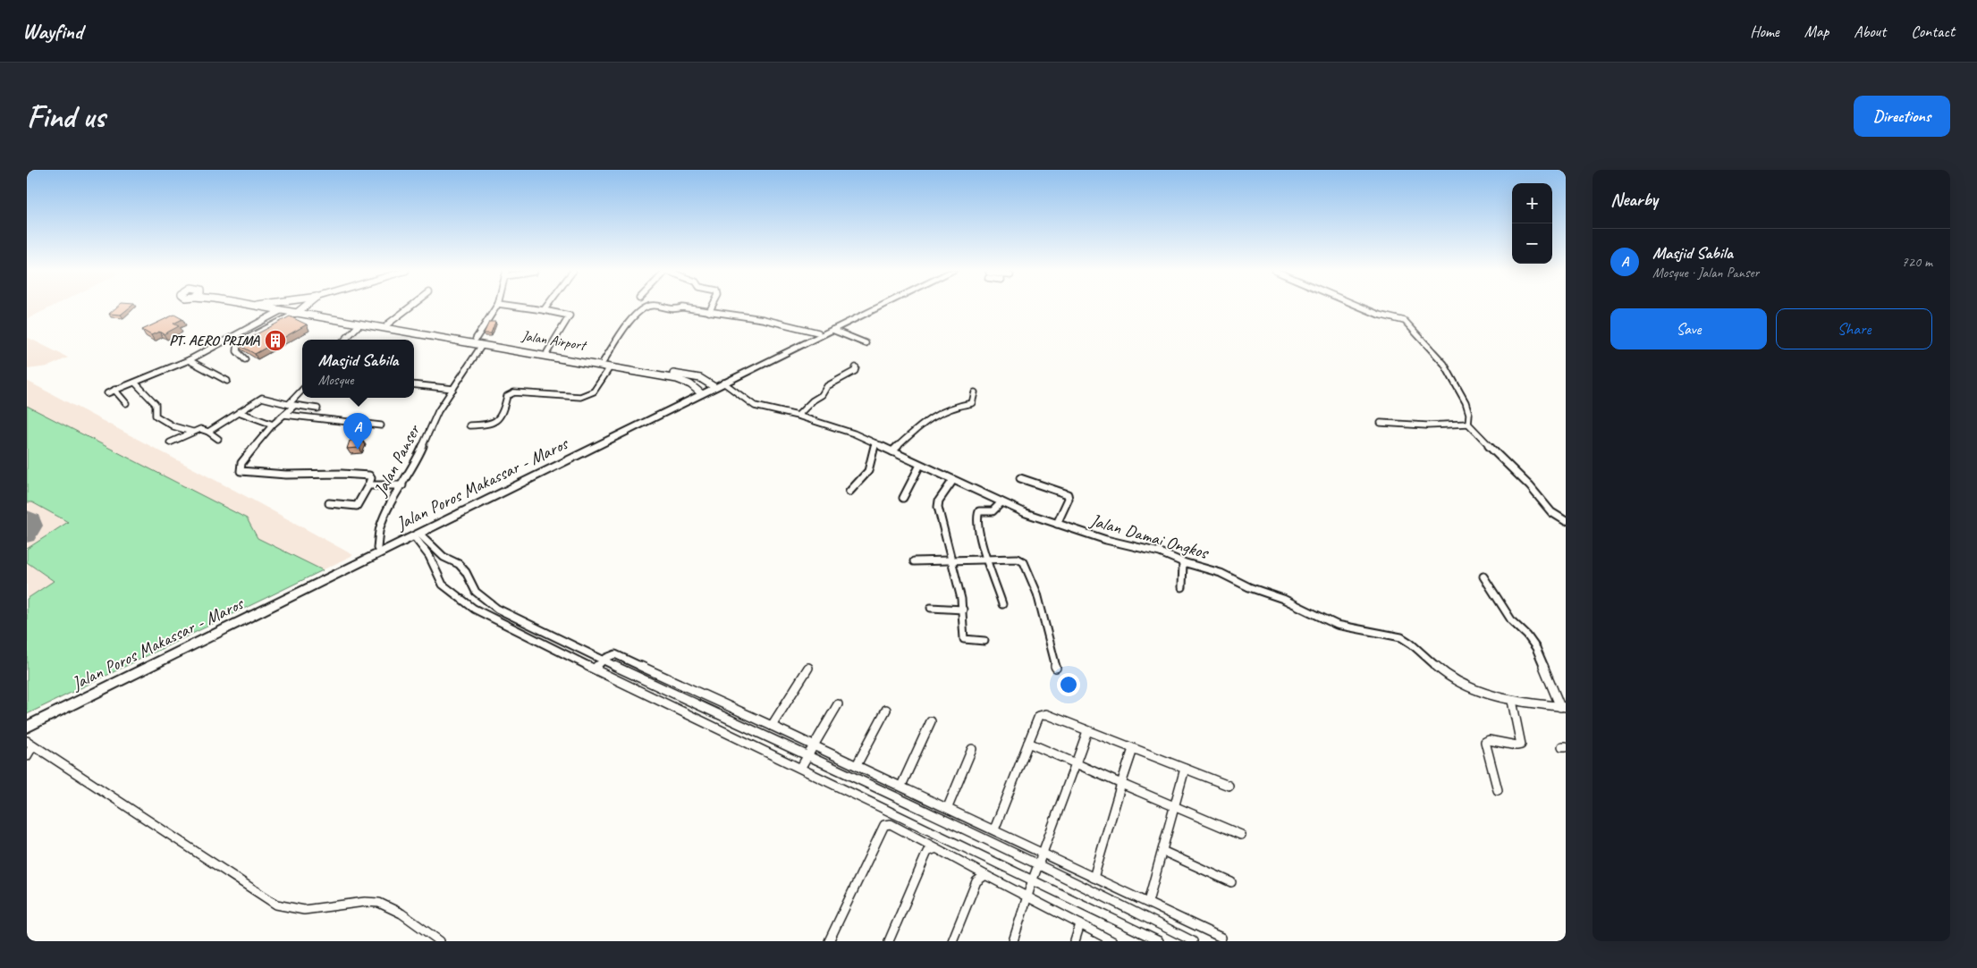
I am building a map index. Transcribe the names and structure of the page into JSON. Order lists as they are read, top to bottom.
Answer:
{
  "streets": {
    "highway": ["Jalan Poros Makassar - Maros"],
    "street": ["Jalan Airport", "Jalan Panser", "Jalan Damai Ongkos"]
  },
  "crossings": [
    ["Jalan Airport", "Jalan Panser"],
    ["Jalan Airport", "Jalan Poros Makassar - Maros"],
    ["Jalan Panser", "Jalan Poros Makassar - Maros"],
    ["Jalan Poros Makassar - Maros", "Jalan Damai Ongkos"]
  ],
  "places": {
    "building": ["PT. AERO PRIMA"]
  },
  "page": {
    "header": "Wayfind",
    "nav": [
      "Home",
      "Map",
      "About",
      "Contact"
    ],
    "buttons": [
      "Directions",
      ["Save", "Share"]
    ],
    "title": "Find us",
    "heading": "Nearby",
    "map_buttons": ["+", "−"],
    "list": [
      {
        "mark": "A",
        "name": "Masjid Sabila",
        "note": "Mosque · Jalan Panser",
        "value": "720 m"
      }
    ],
    "popup": ["Masjid Sabila", "Mosque"],
    "pins": "A"
  }
}
